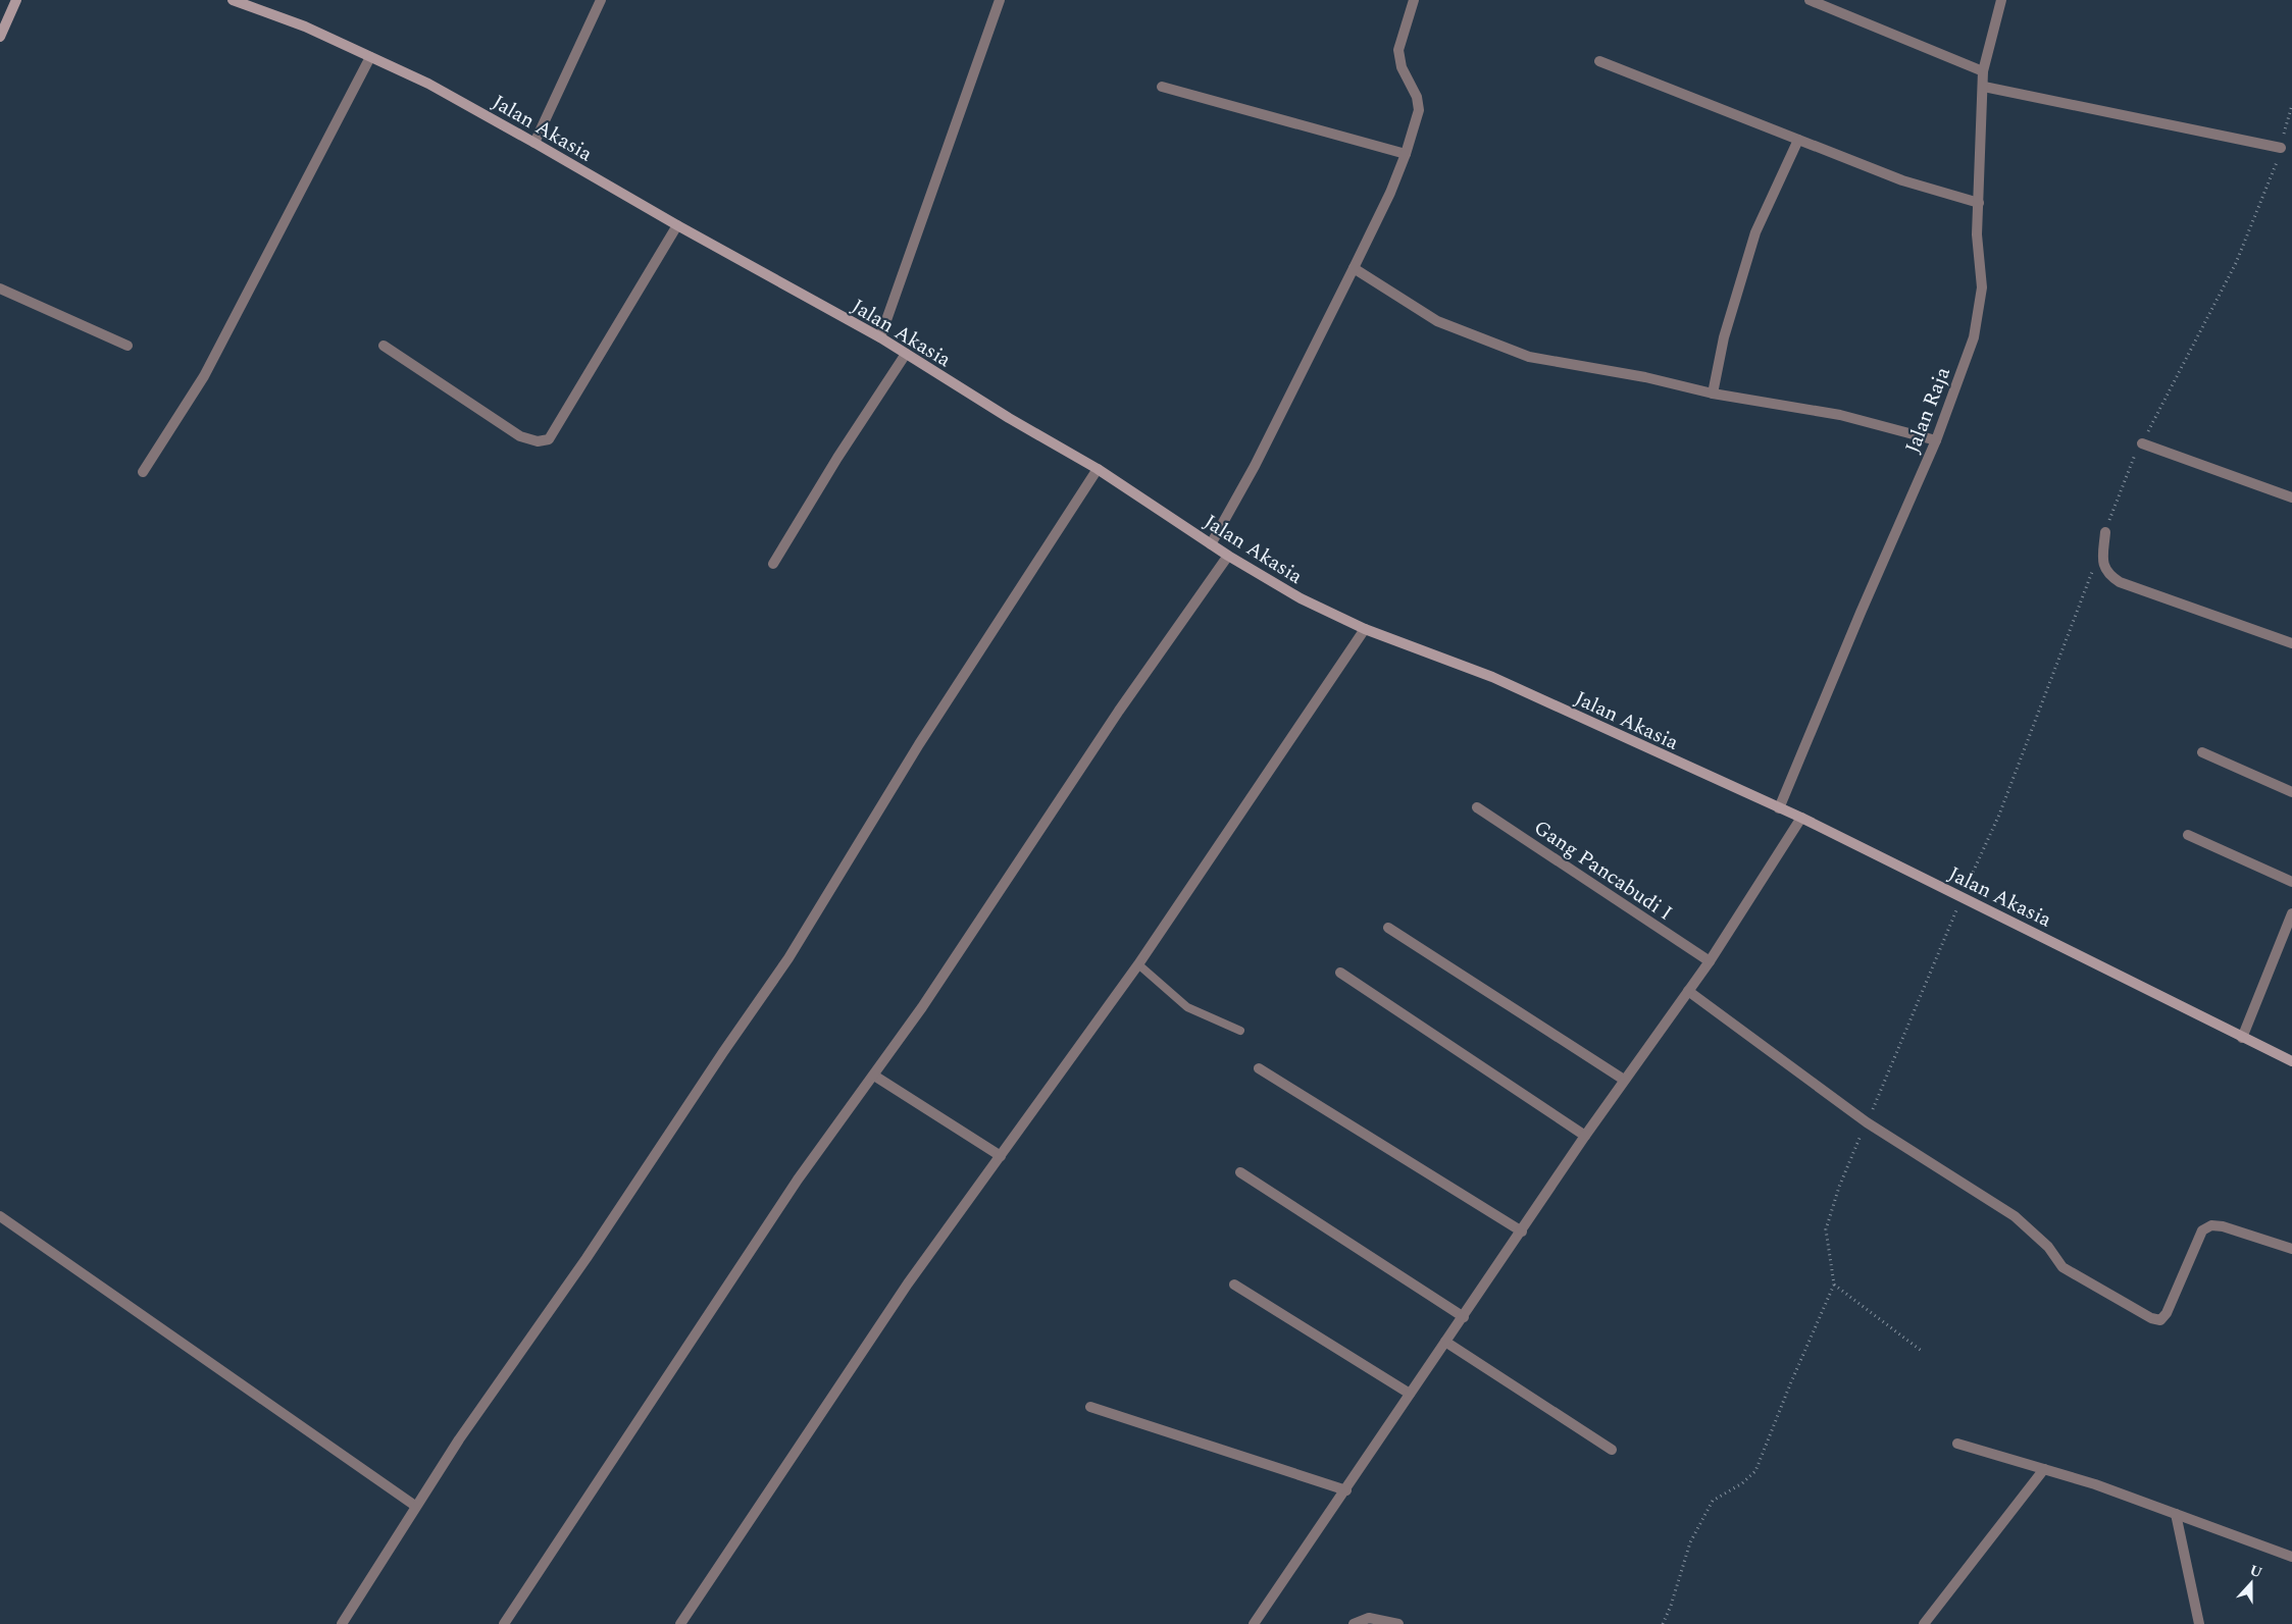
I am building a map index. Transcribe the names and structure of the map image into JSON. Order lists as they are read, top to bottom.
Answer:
{
  "streets": {
    "street": ["Jalan Akasia", "Jalan Raja", "Gang Pancabudi I"]
  },
  "crossings": [
    ["Jalan Akasia", "Jalan Raja"]
  ],
  "north": "top"
}
